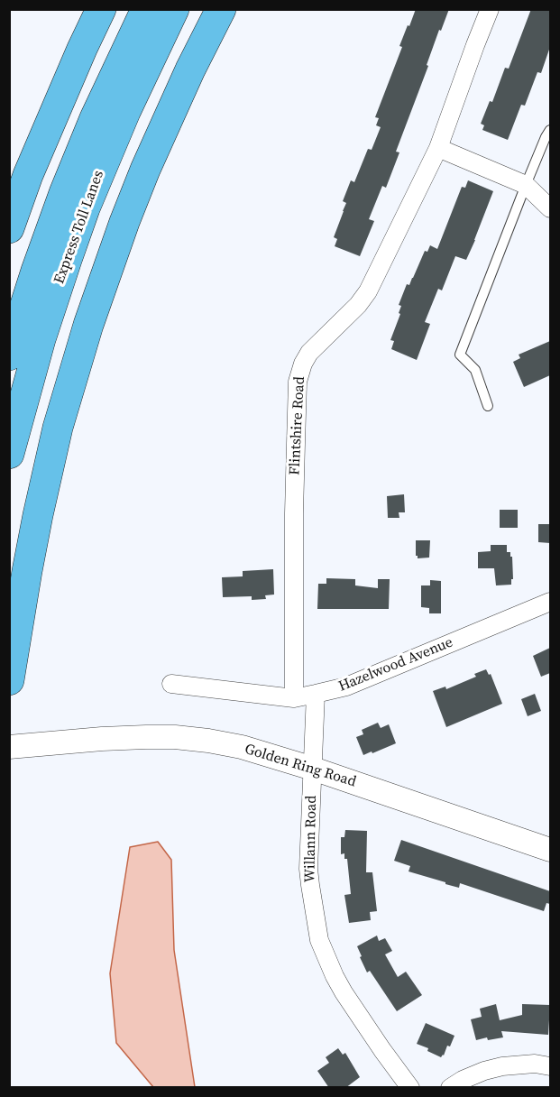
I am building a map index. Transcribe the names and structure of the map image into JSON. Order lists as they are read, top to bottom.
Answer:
{
  "streets": {
    "highway": ["Express Toll Lanes"],
    "street": [
      "Flintshire Road",
      "Hazelwood Avenue",
      "Golden Ring Road",
      "Willann Road"
    ]
  },
  "crossings": [
    ["Flintshire Road", "Hazelwood Avenue"],
    ["Hazelwood Avenue", "Willann Road"],
    ["Golden Ring Road", "Willann Road"]
  ]
}
